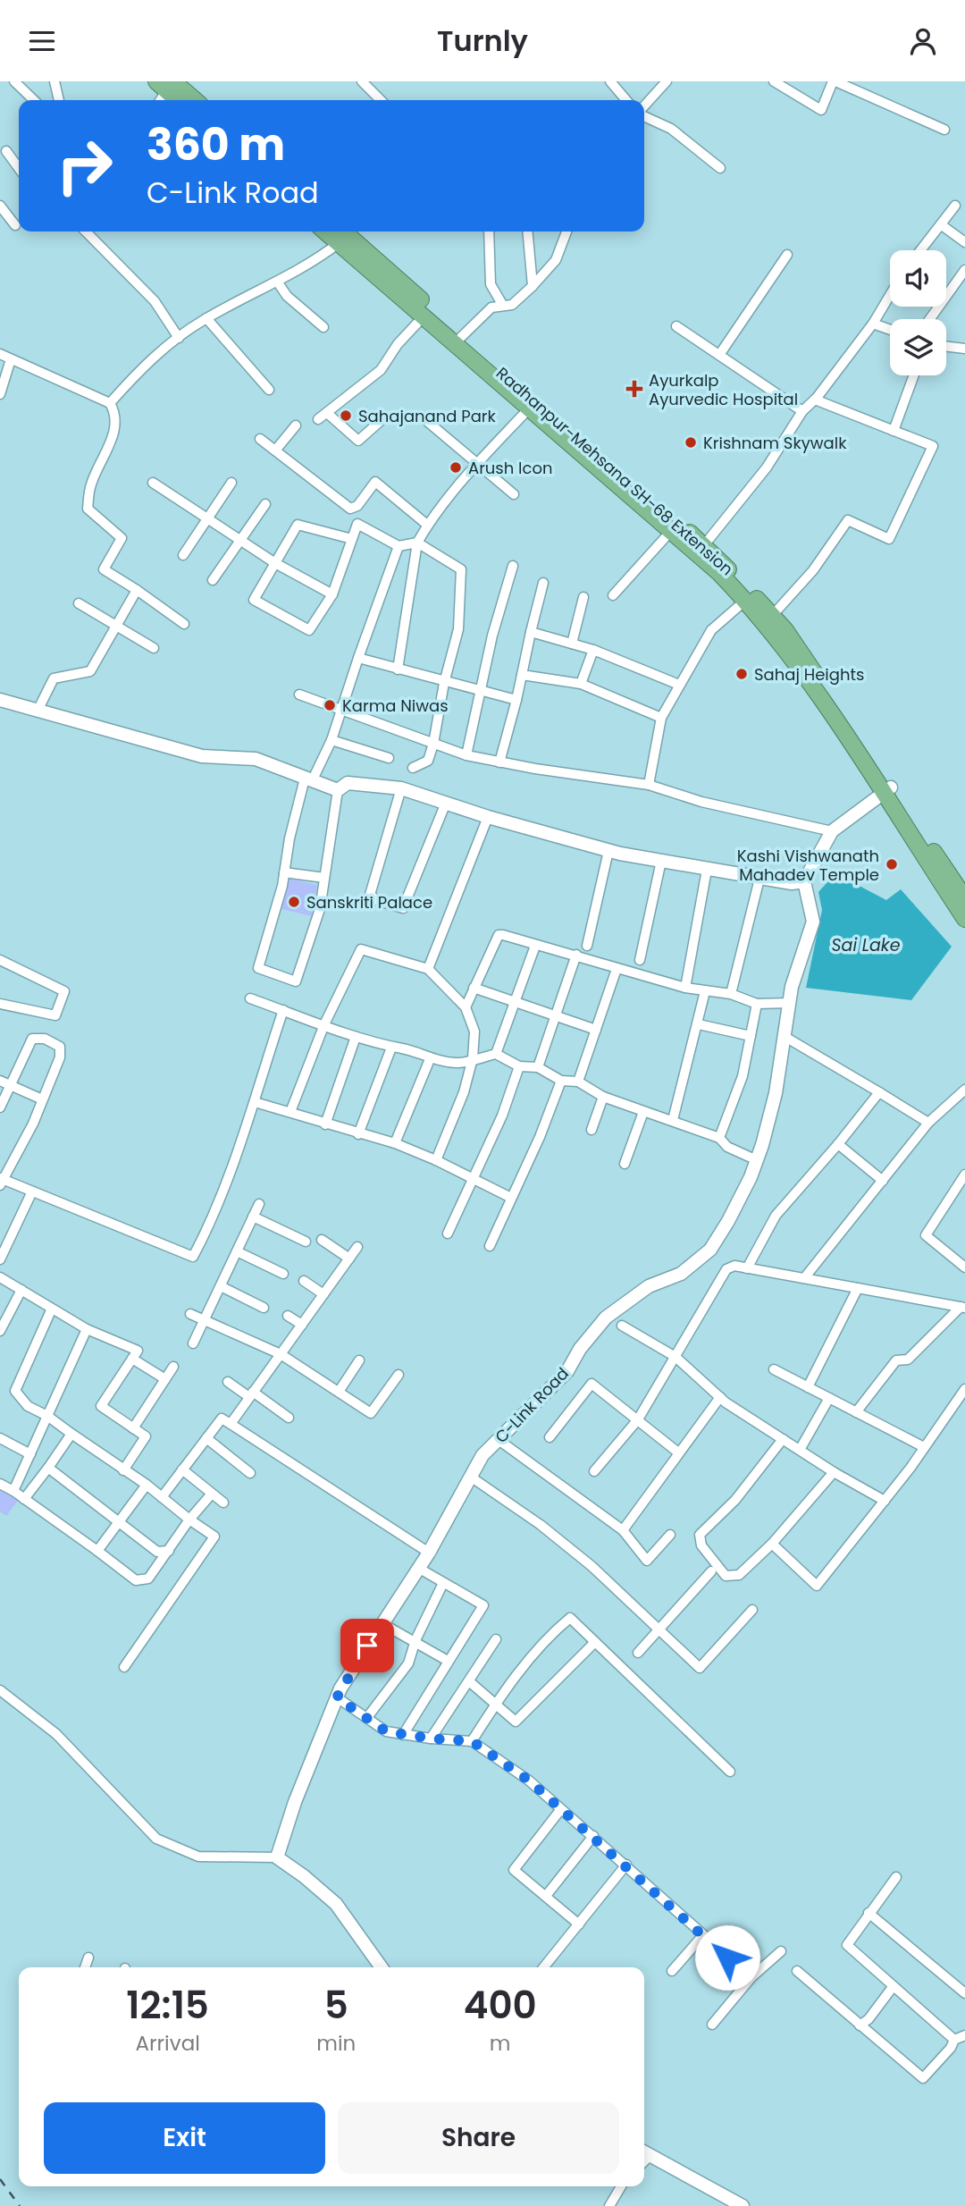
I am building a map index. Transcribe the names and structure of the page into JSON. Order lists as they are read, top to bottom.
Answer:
{
  "streets": {
    "highway": ["Radhanpur-Mehsana SH-68 Extension"],
    "street": ["C-Link Road"]
  },
  "water": ["Sai Lake"],
  "places": {
    "health": ["Ayurkalp Ayurvedic Hospital"],
    "other": [
      "Sahajanand Park",
      "Krishnam Skywalk",
      "Arush Icon",
      "Sahaj Heights",
      "Karma Niwas",
      "Kashi Vishwanath Mahadev Temple",
      "Sanskriti Palace"
    ]
  },
  "page": {
    "header": "Turnly",
    "turn": ["360 m", "C-Link Road"],
    "eta": [
      "12:15",
      "Arrival",
      "5",
      "min",
      "400",
      "m"
    ],
    "buttons": ["Exit", "Share"]
  }
}
